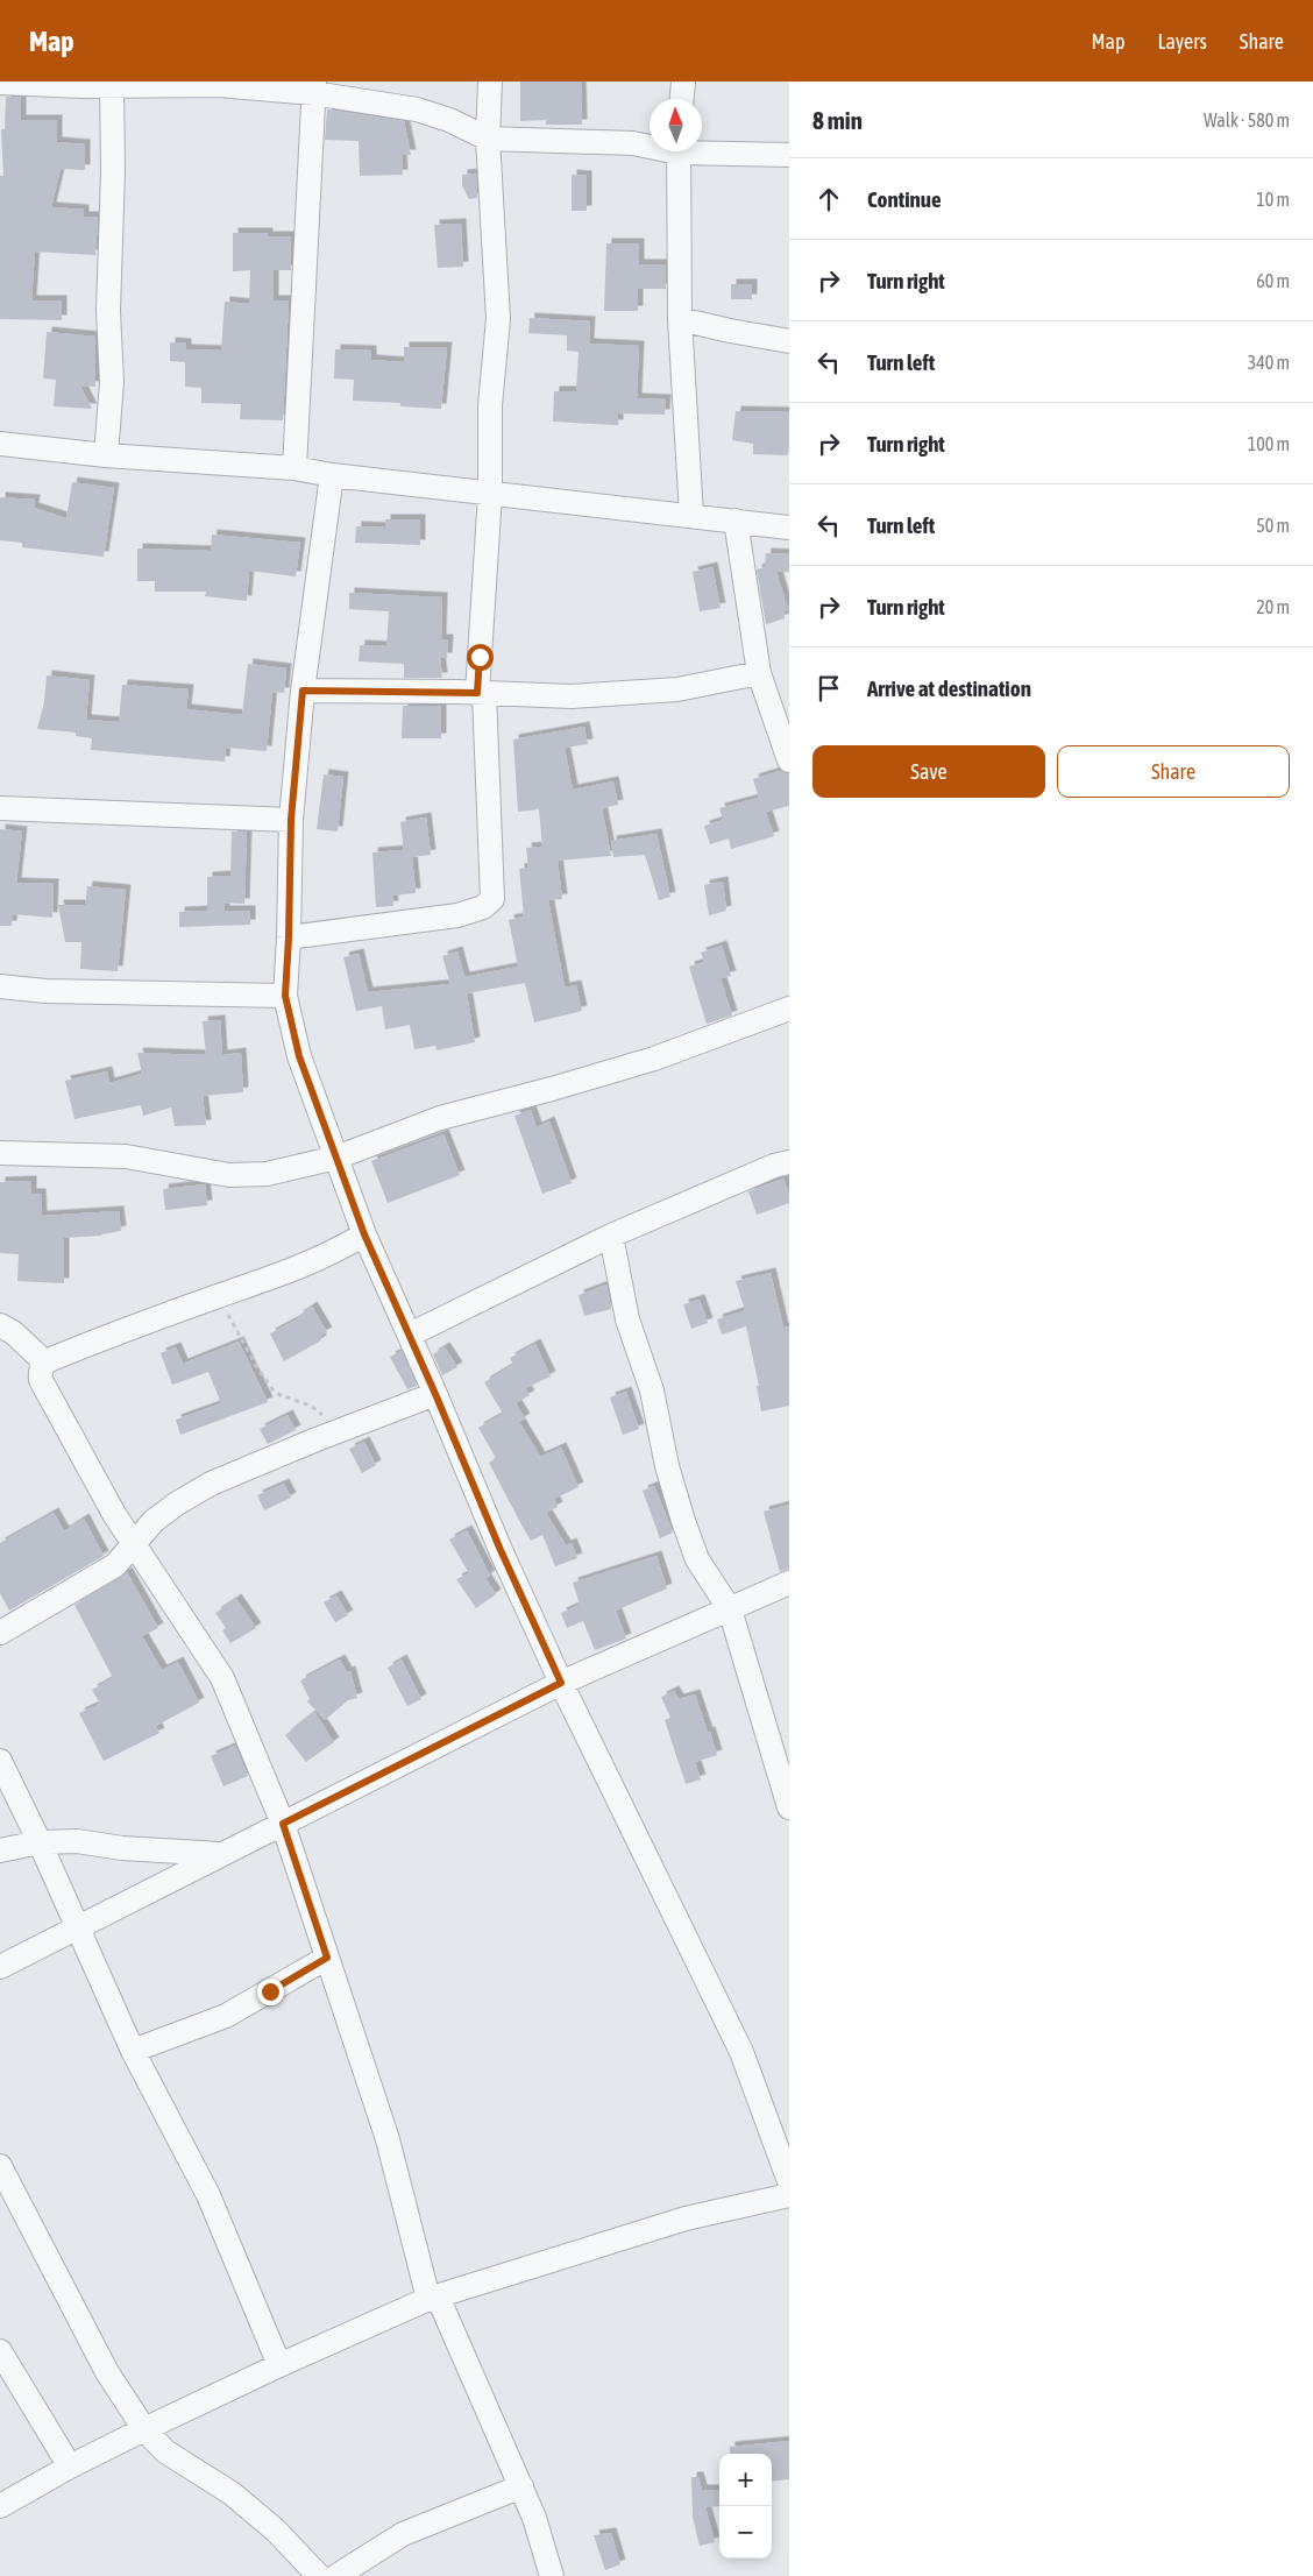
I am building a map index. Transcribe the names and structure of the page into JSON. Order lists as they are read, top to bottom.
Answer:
{
  "north": "top",
  "page": {
    "header": "Map",
    "nav": ["Map", "Layers", "Share"],
    "heading": ["8 min", "Walk · 580 m"],
    "list": [
      ["Continue", "10 m"],
      ["Turn right", "60 m"],
      ["Turn left", "340 m"],
      ["Turn right", "100 m"],
      ["Turn left", "50 m"],
      ["Turn right", "20 m"],
      "Arrive at destination"
    ],
    "buttons": ["Save", "Share"],
    "map_buttons": ["+", "−"]
  }
}
